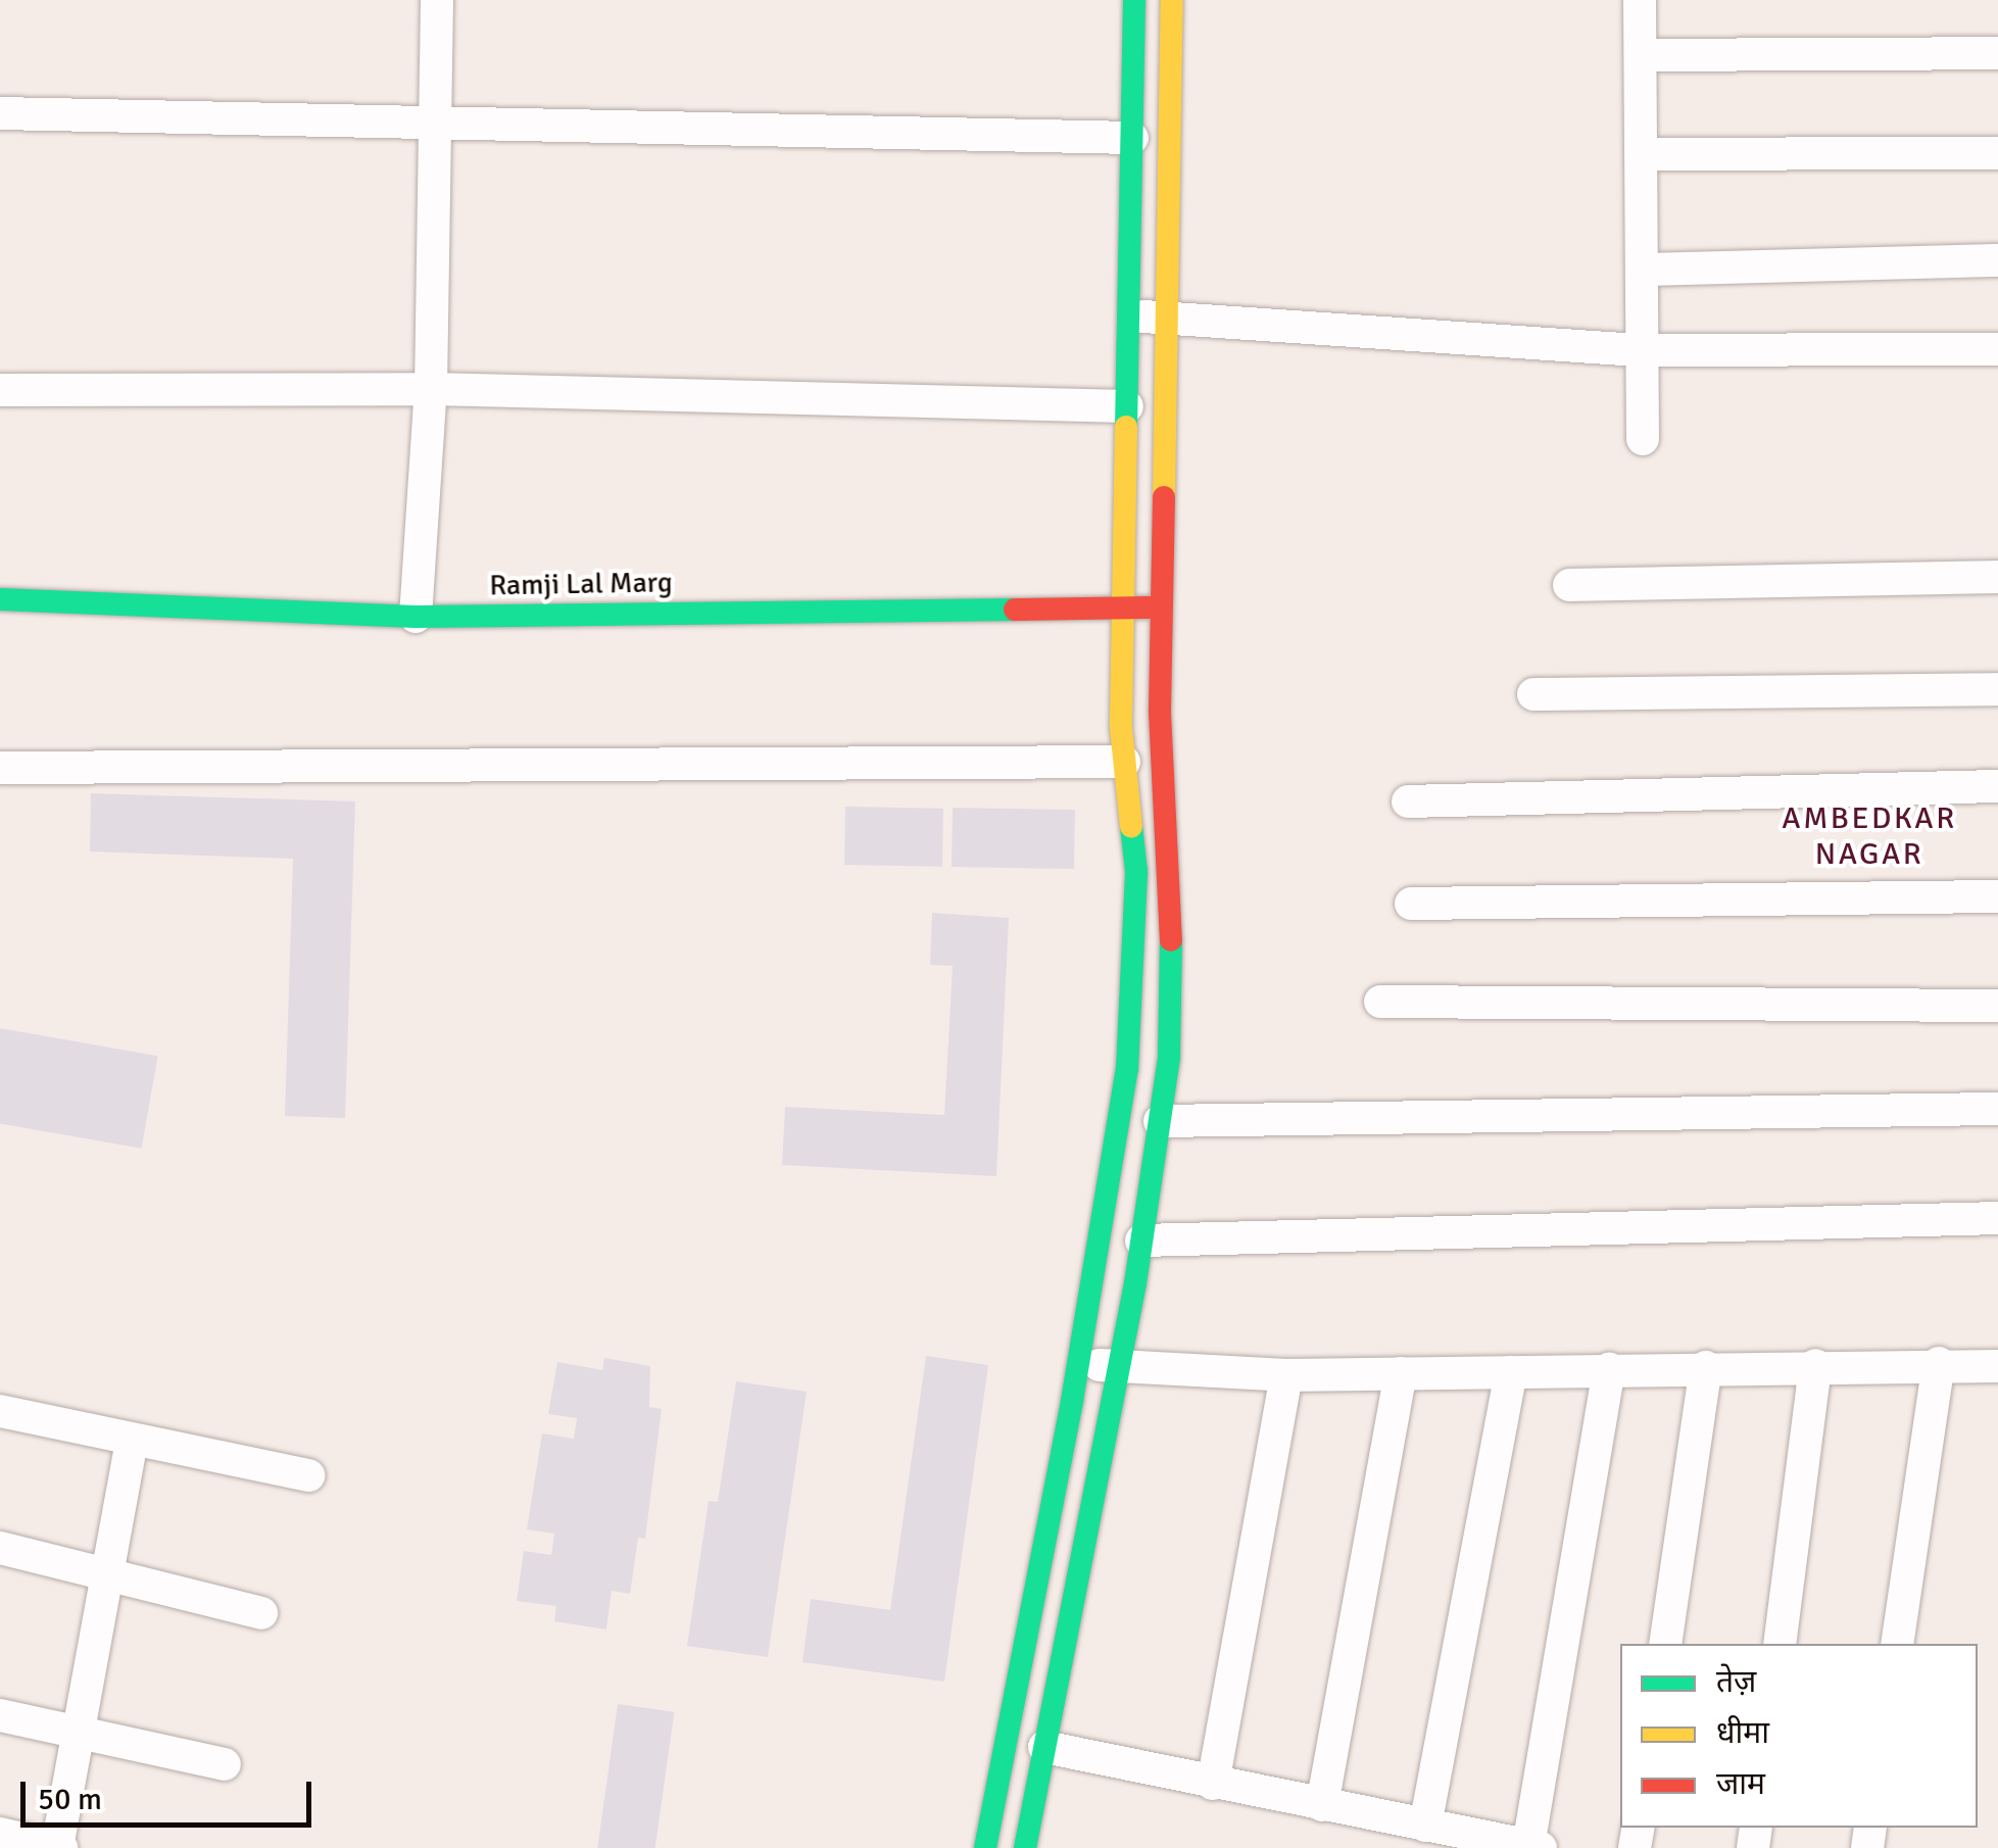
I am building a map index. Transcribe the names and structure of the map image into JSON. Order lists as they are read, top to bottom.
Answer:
{
  "streets": {
    "street": ["Ramji Lal Marg"]
  },
  "districts": ["AMBEDKAR NAGAR"],
  "legend": ["तेज़", "धीमा", "जाम"],
  "scale_bar": "50 m"
}
